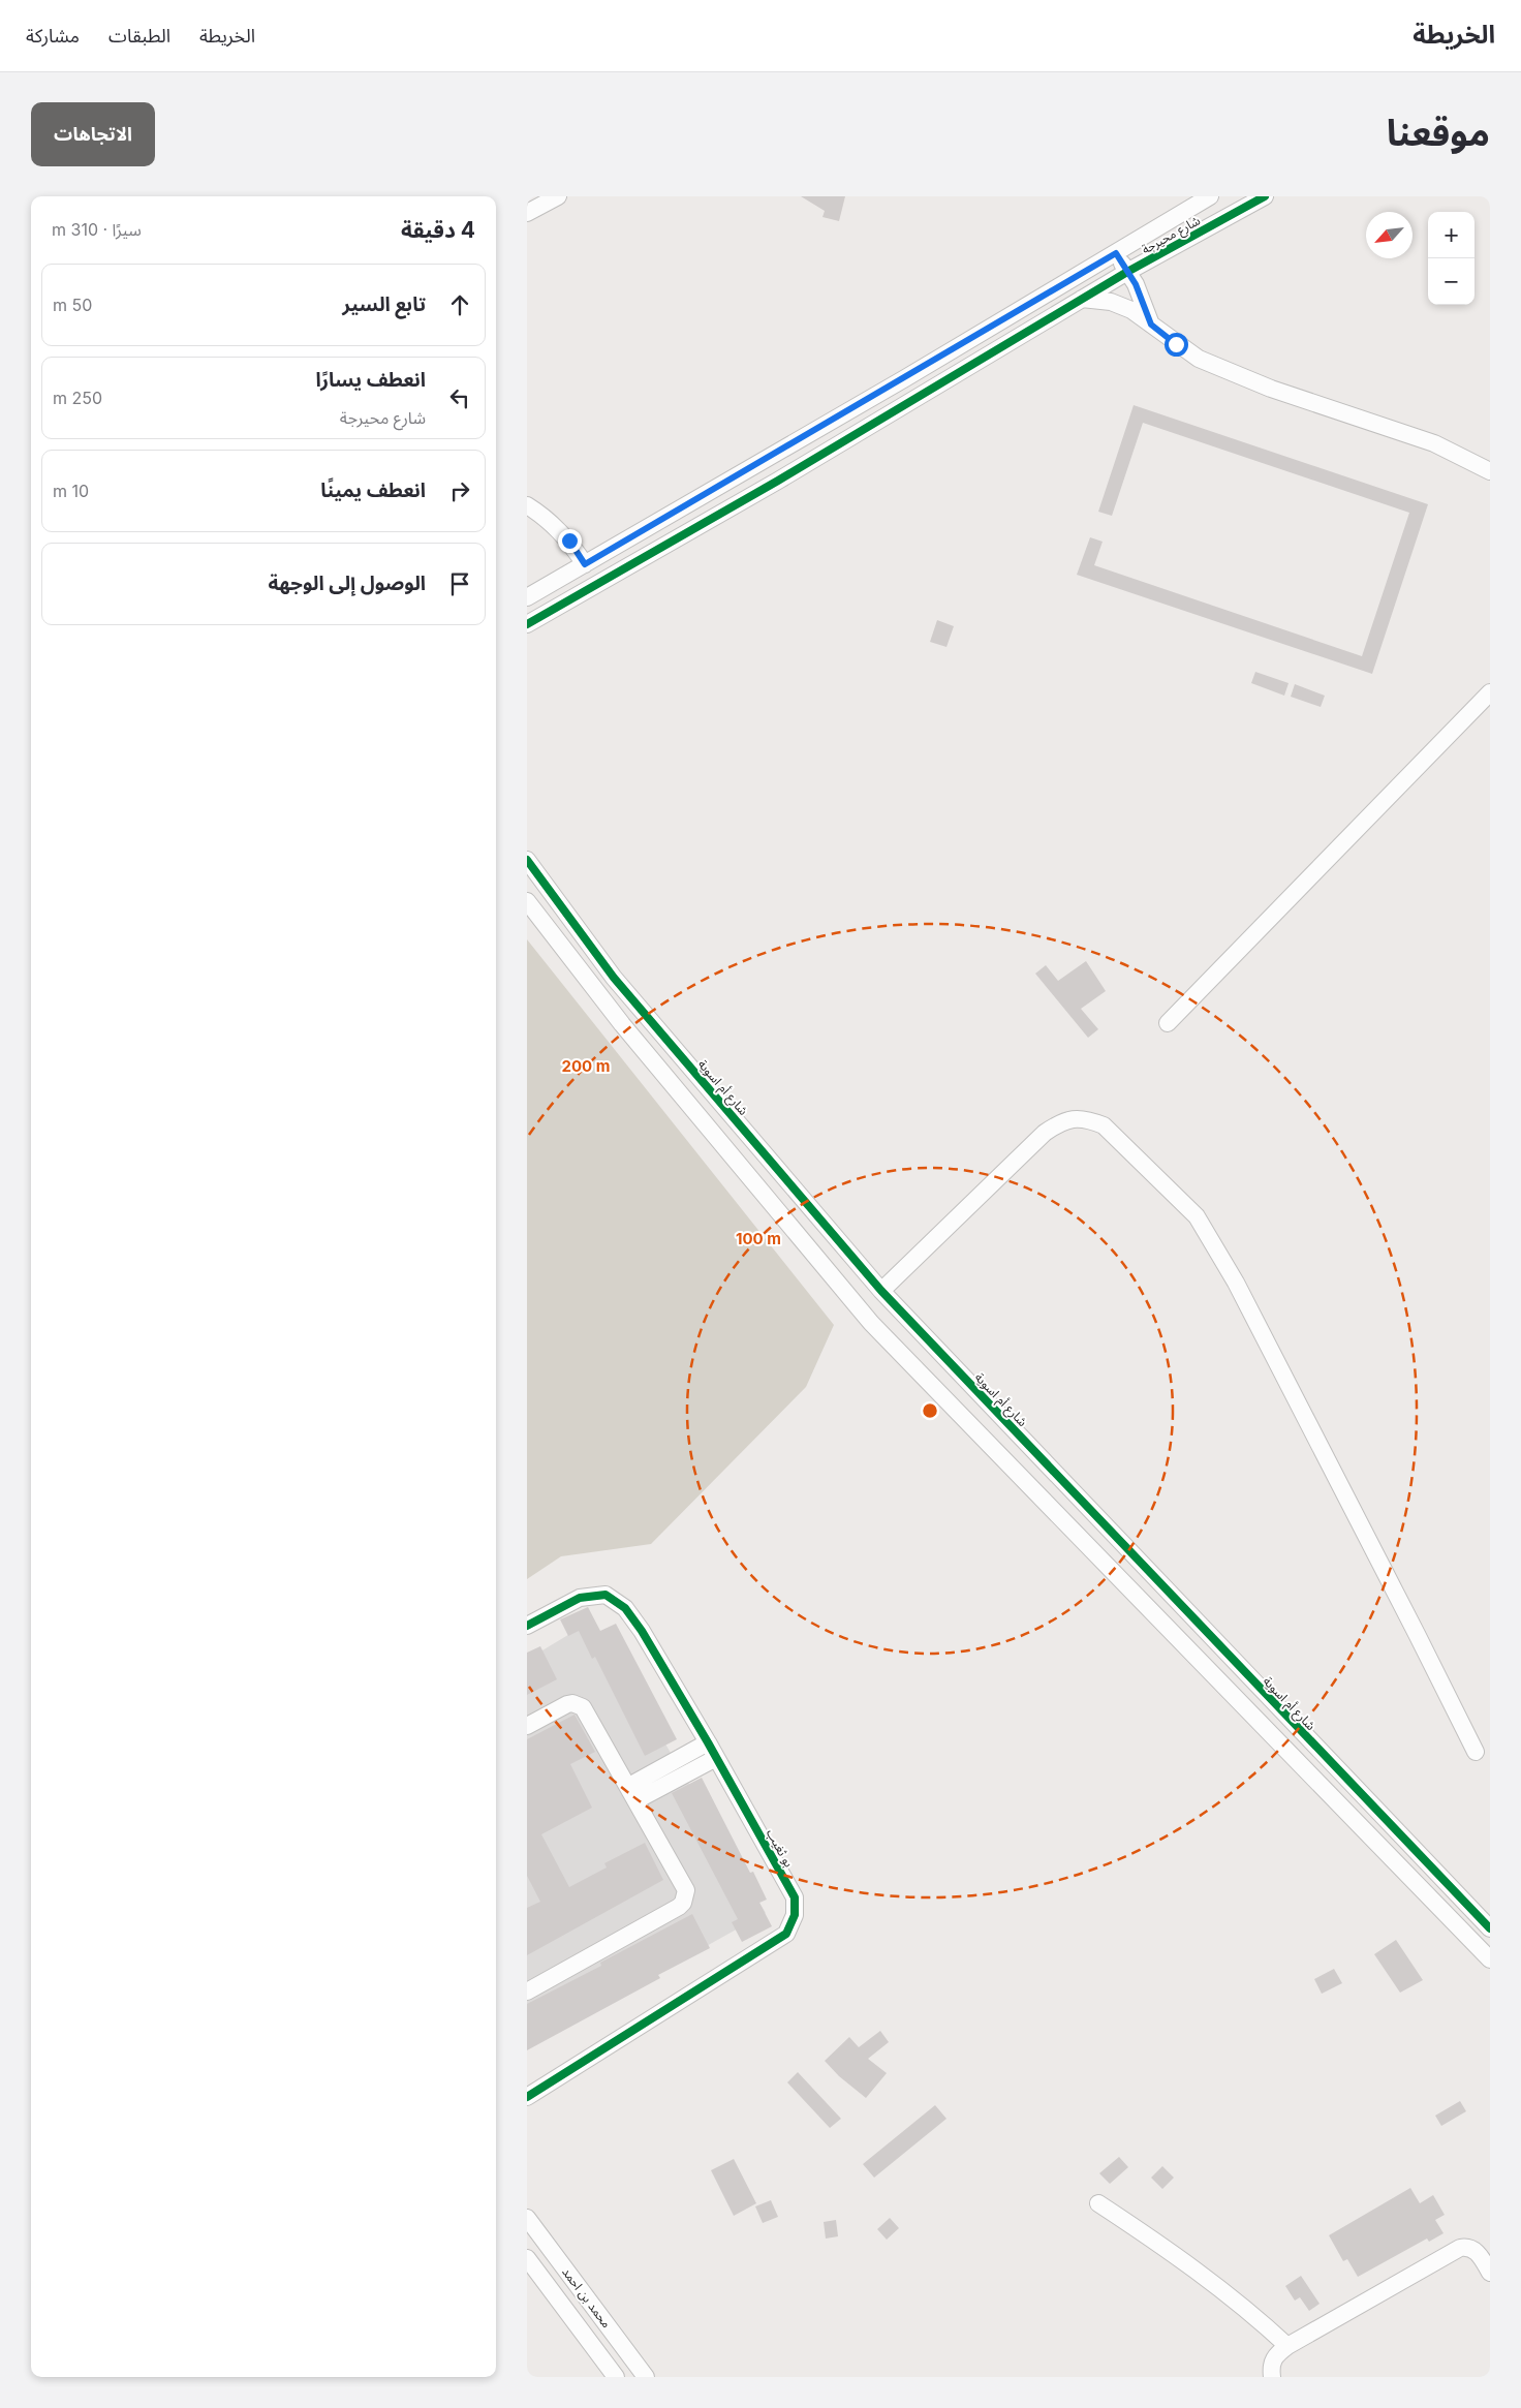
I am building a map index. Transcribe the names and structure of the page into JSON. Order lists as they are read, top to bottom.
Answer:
{
  "streets": {
    "street": [
      "شارع محيرجة",
      "شارع أم اسوية",
      "بو ثغيب",
      "محمد بن احمد"
    ]
  },
  "north": "bottom left",
  "page": {
    "header": "الخريطة",
    "nav": ["الخريطة", "الطبقات", "مشاركة"],
    "title": "موقعنا",
    "buttons": "الاتجاهات",
    "heading": ["4 دقيقة", "سيرًا · 310 m"],
    "map_buttons": ["+", "−"],
    "list": [
      ["تابع السير", "50 m"],
      ["انعطف يسارًا", "شارع محيرجة", "250 m"],
      ["انعطف يمينًا", "10 m"],
      "الوصول إلى الوجهة"
    ]
  },
  "rings": ["200 m", "100 m"]
}
